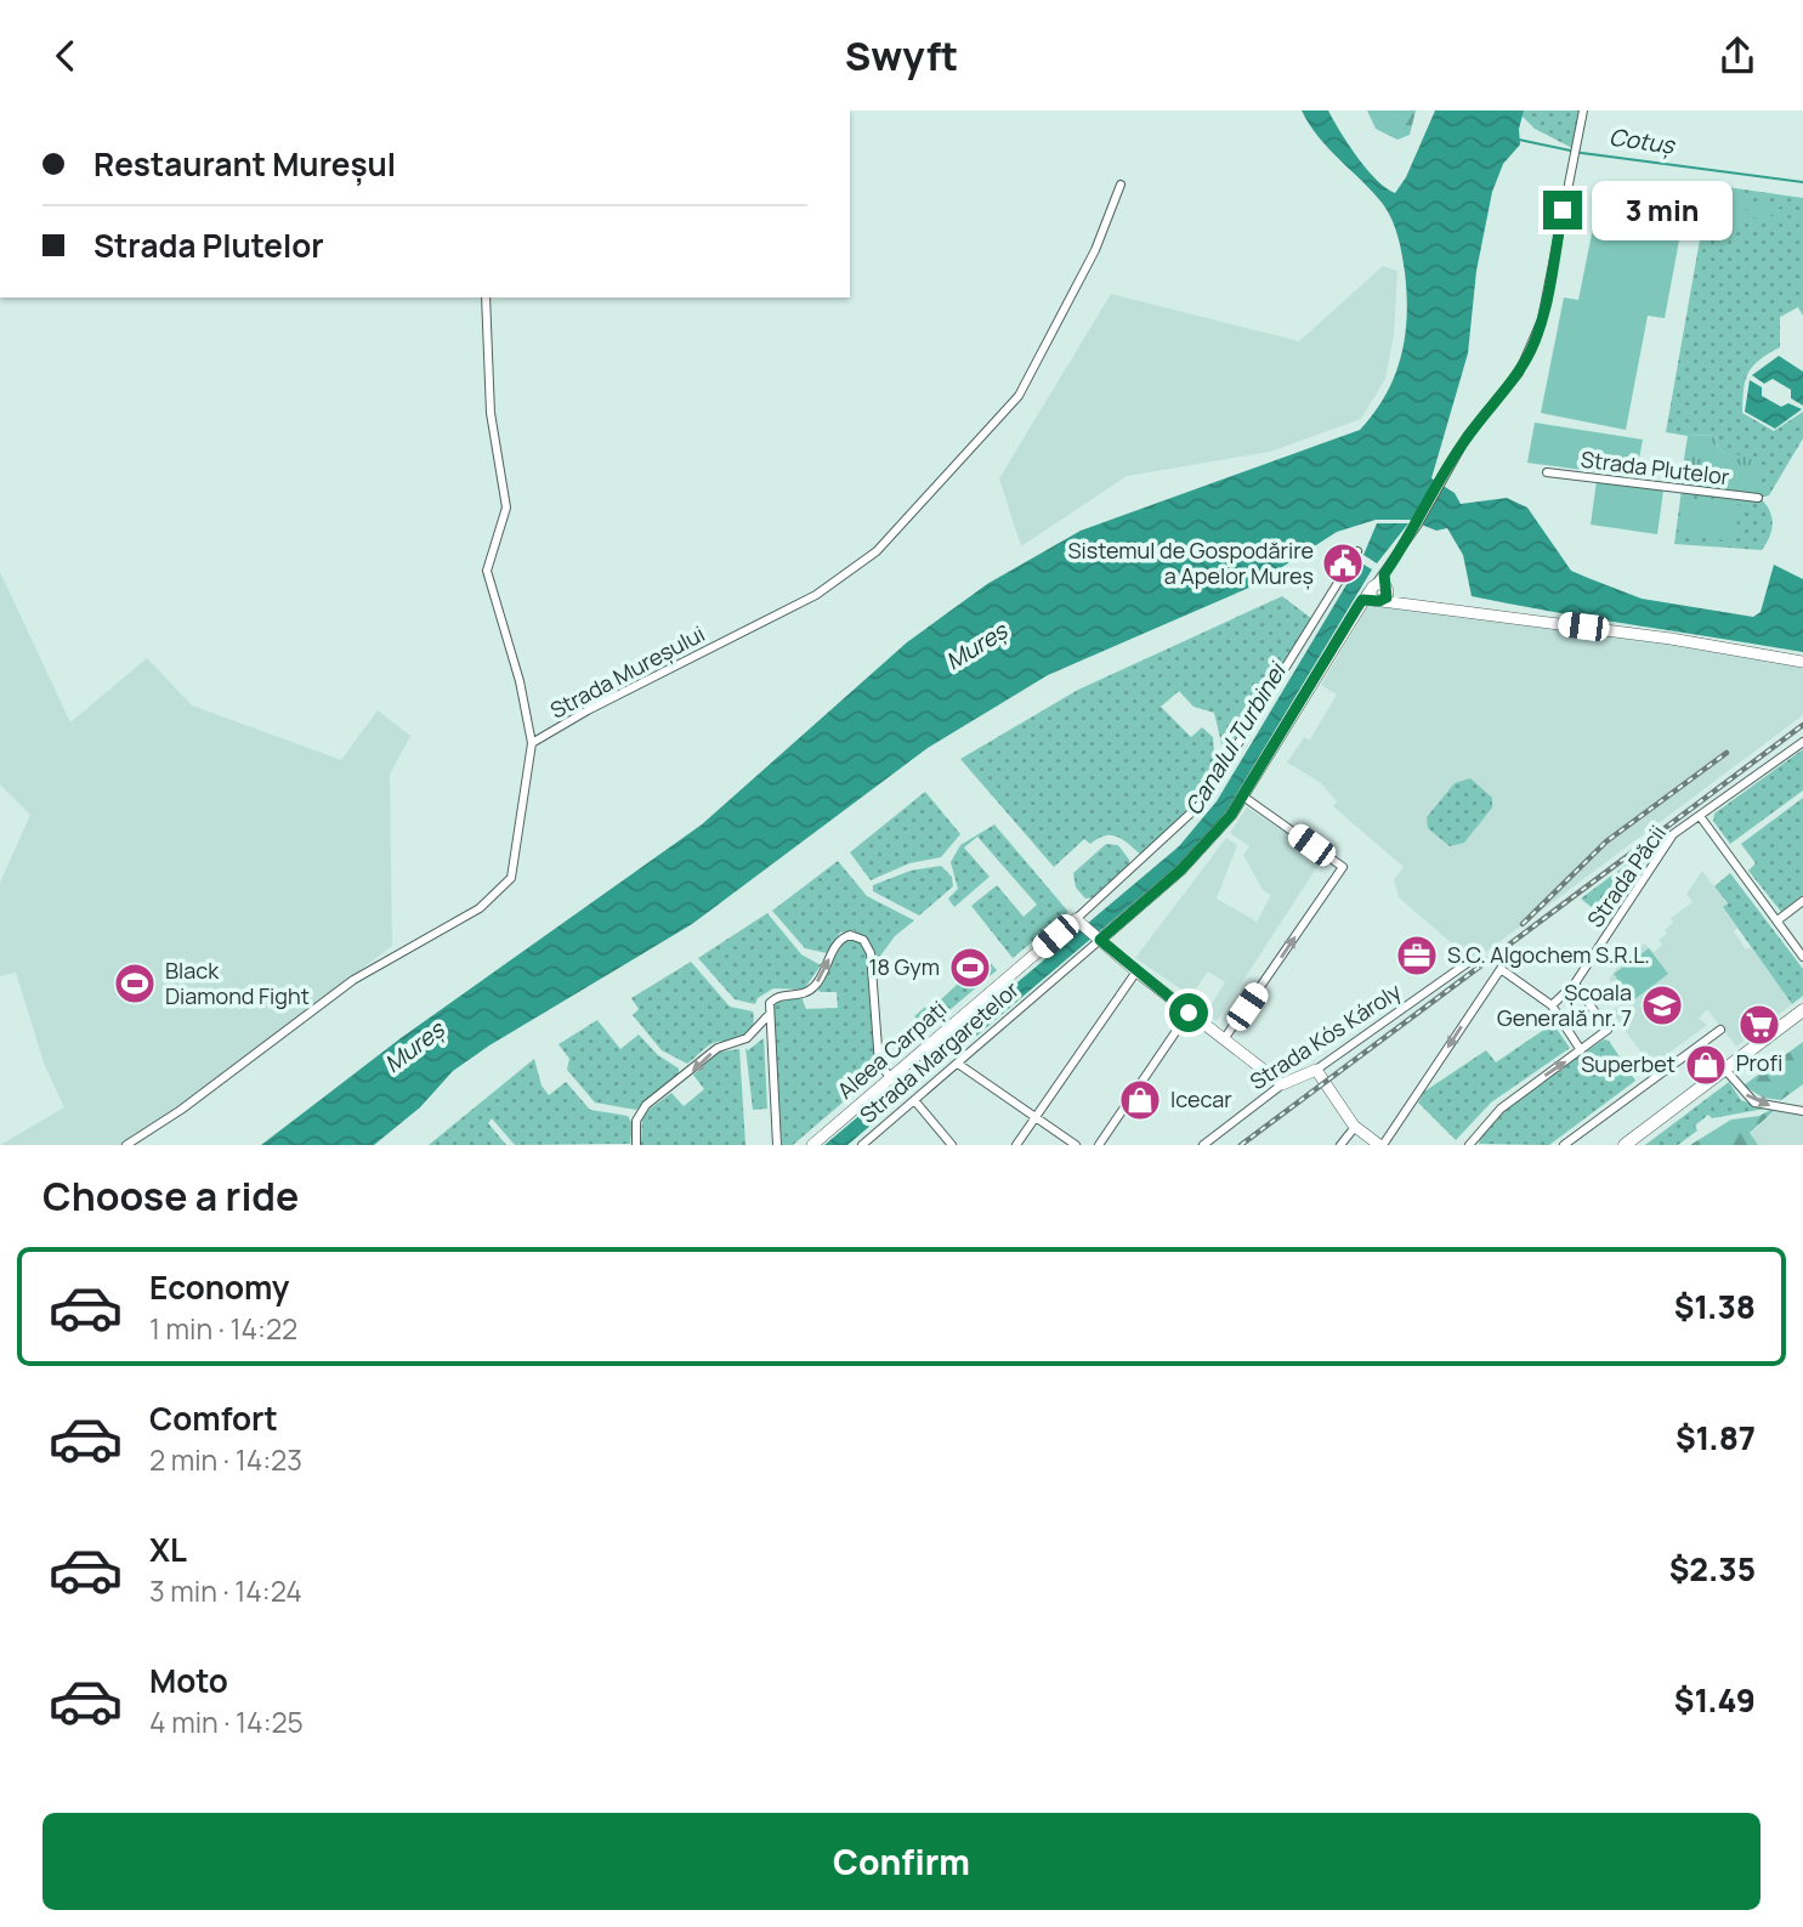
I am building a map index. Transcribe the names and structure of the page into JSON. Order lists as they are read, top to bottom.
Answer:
{
  "streets": {
    "street": [
      "Strada Plutelor",
      "Strada Mureșului",
      "Strada Păcii",
      "Strada Kós Károly",
      "Aleea Carpați",
      "Strada Margaretelor"
    ]
  },
  "water": ["Cotuș", "Mureș", "Canalul Turbinei"],
  "places": {
    "public building": ["Sistemul de Gospodărire a Apelor Mureș"],
    "office": ["S.C. Algochem S.R.L."],
    "sports": ["18 Gym", "Black Diamond Fight"],
    "school or university": ["Școala Generală nr. 7"],
    "supermarket": ["Profi"],
    "shop": ["Superbet", "Icecar"]
  },
  "page": {
    "header": "Swyft",
    "banner": ["Restaurant Mureșul", "Strada Plutelor"],
    "bubble": "3 min",
    "heading": "Choose a ride",
    "list": [
      {
        "name": "Economy",
        "note": "1 min · 14:22",
        "value": "$1.38"
      },
      {
        "name": "Comfort",
        "note": "2 min · 14:23",
        "value": "$1.87"
      },
      {
        "name": "XL",
        "note": "3 min · 14:24",
        "value": "$2.35"
      },
      {
        "name": "Moto",
        "note": "4 min · 14:25",
        "value": "$1.49"
      }
    ],
    "buttons": "Confirm"
  }
}
